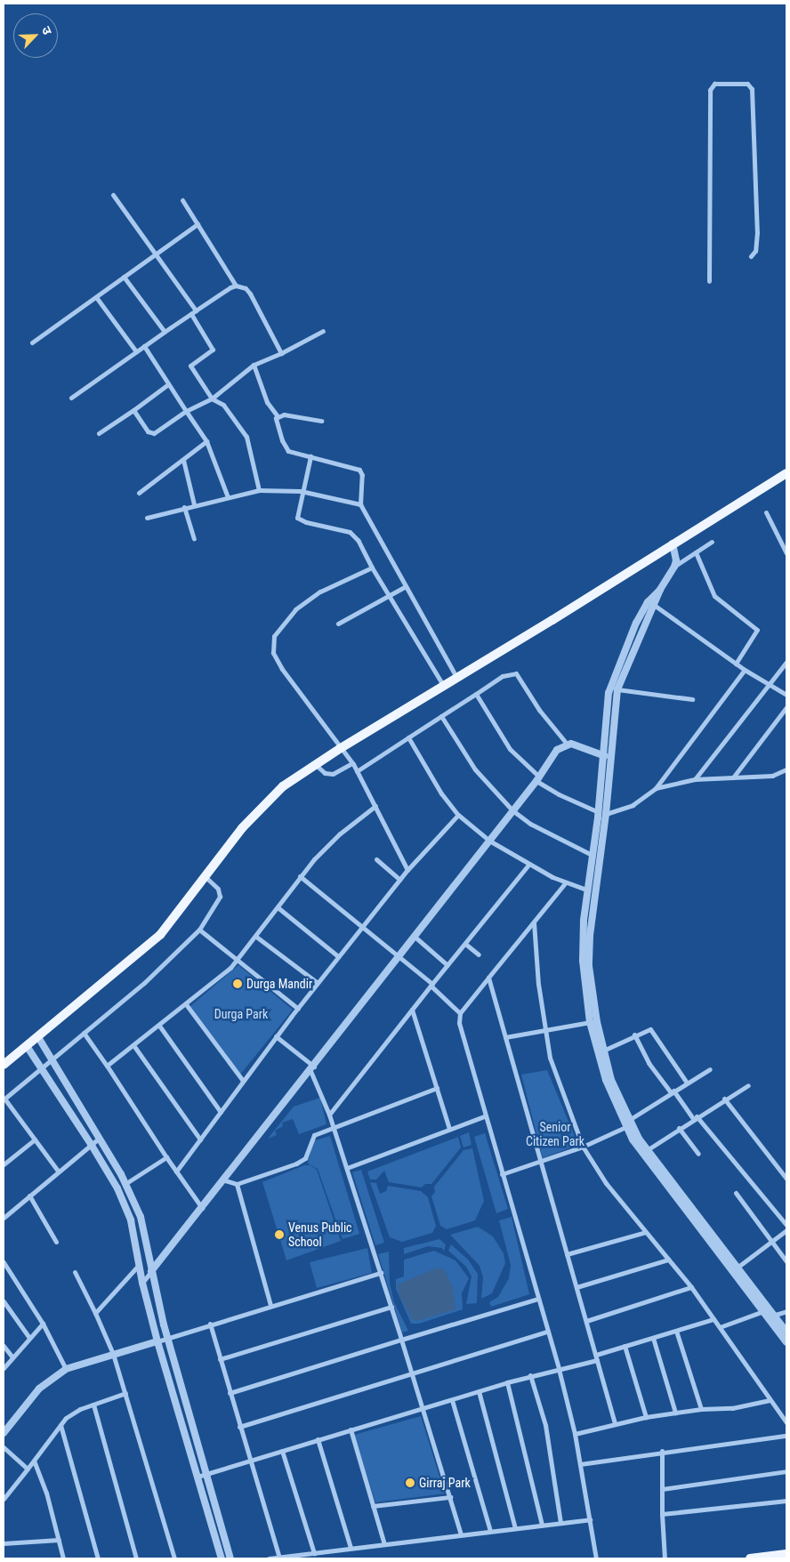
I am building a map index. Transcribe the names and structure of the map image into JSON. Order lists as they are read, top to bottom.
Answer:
{
  "parks": ["Durga Park", "Senior Citizen Park"],
  "places": ["Durga Mandir", "Venus Public School", "Girraj Park"],
  "north": "top right"
}
